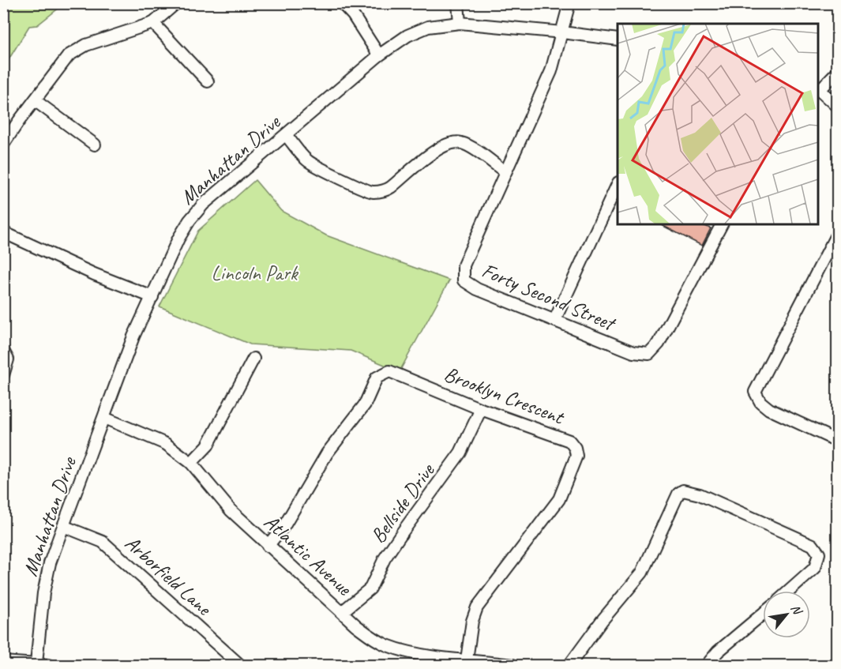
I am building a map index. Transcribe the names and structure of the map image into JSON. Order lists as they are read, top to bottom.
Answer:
{
  "streets": {
    "street": [
      "Manhattan Drive",
      "Forty Second Street",
      "Brooklyn Crescent",
      "Bellside Drive",
      "Atlantic Avenue",
      "Arborfield Lane"
    ]
  },
  "crossings": [
    ["Manhattan Drive", "Forty Second Street"],
    ["Manhattan Drive", "Atlantic Avenue"],
    ["Manhattan Drive", "Arborfield Lane"],
    ["Brooklyn Crescent", "Bellside Drive"],
    ["Brooklyn Crescent", "Atlantic Avenue"],
    ["Bellside Drive", "Atlantic Avenue"]
  ],
  "parks": ["Lincoln Park"],
  "north": "top right"
}
